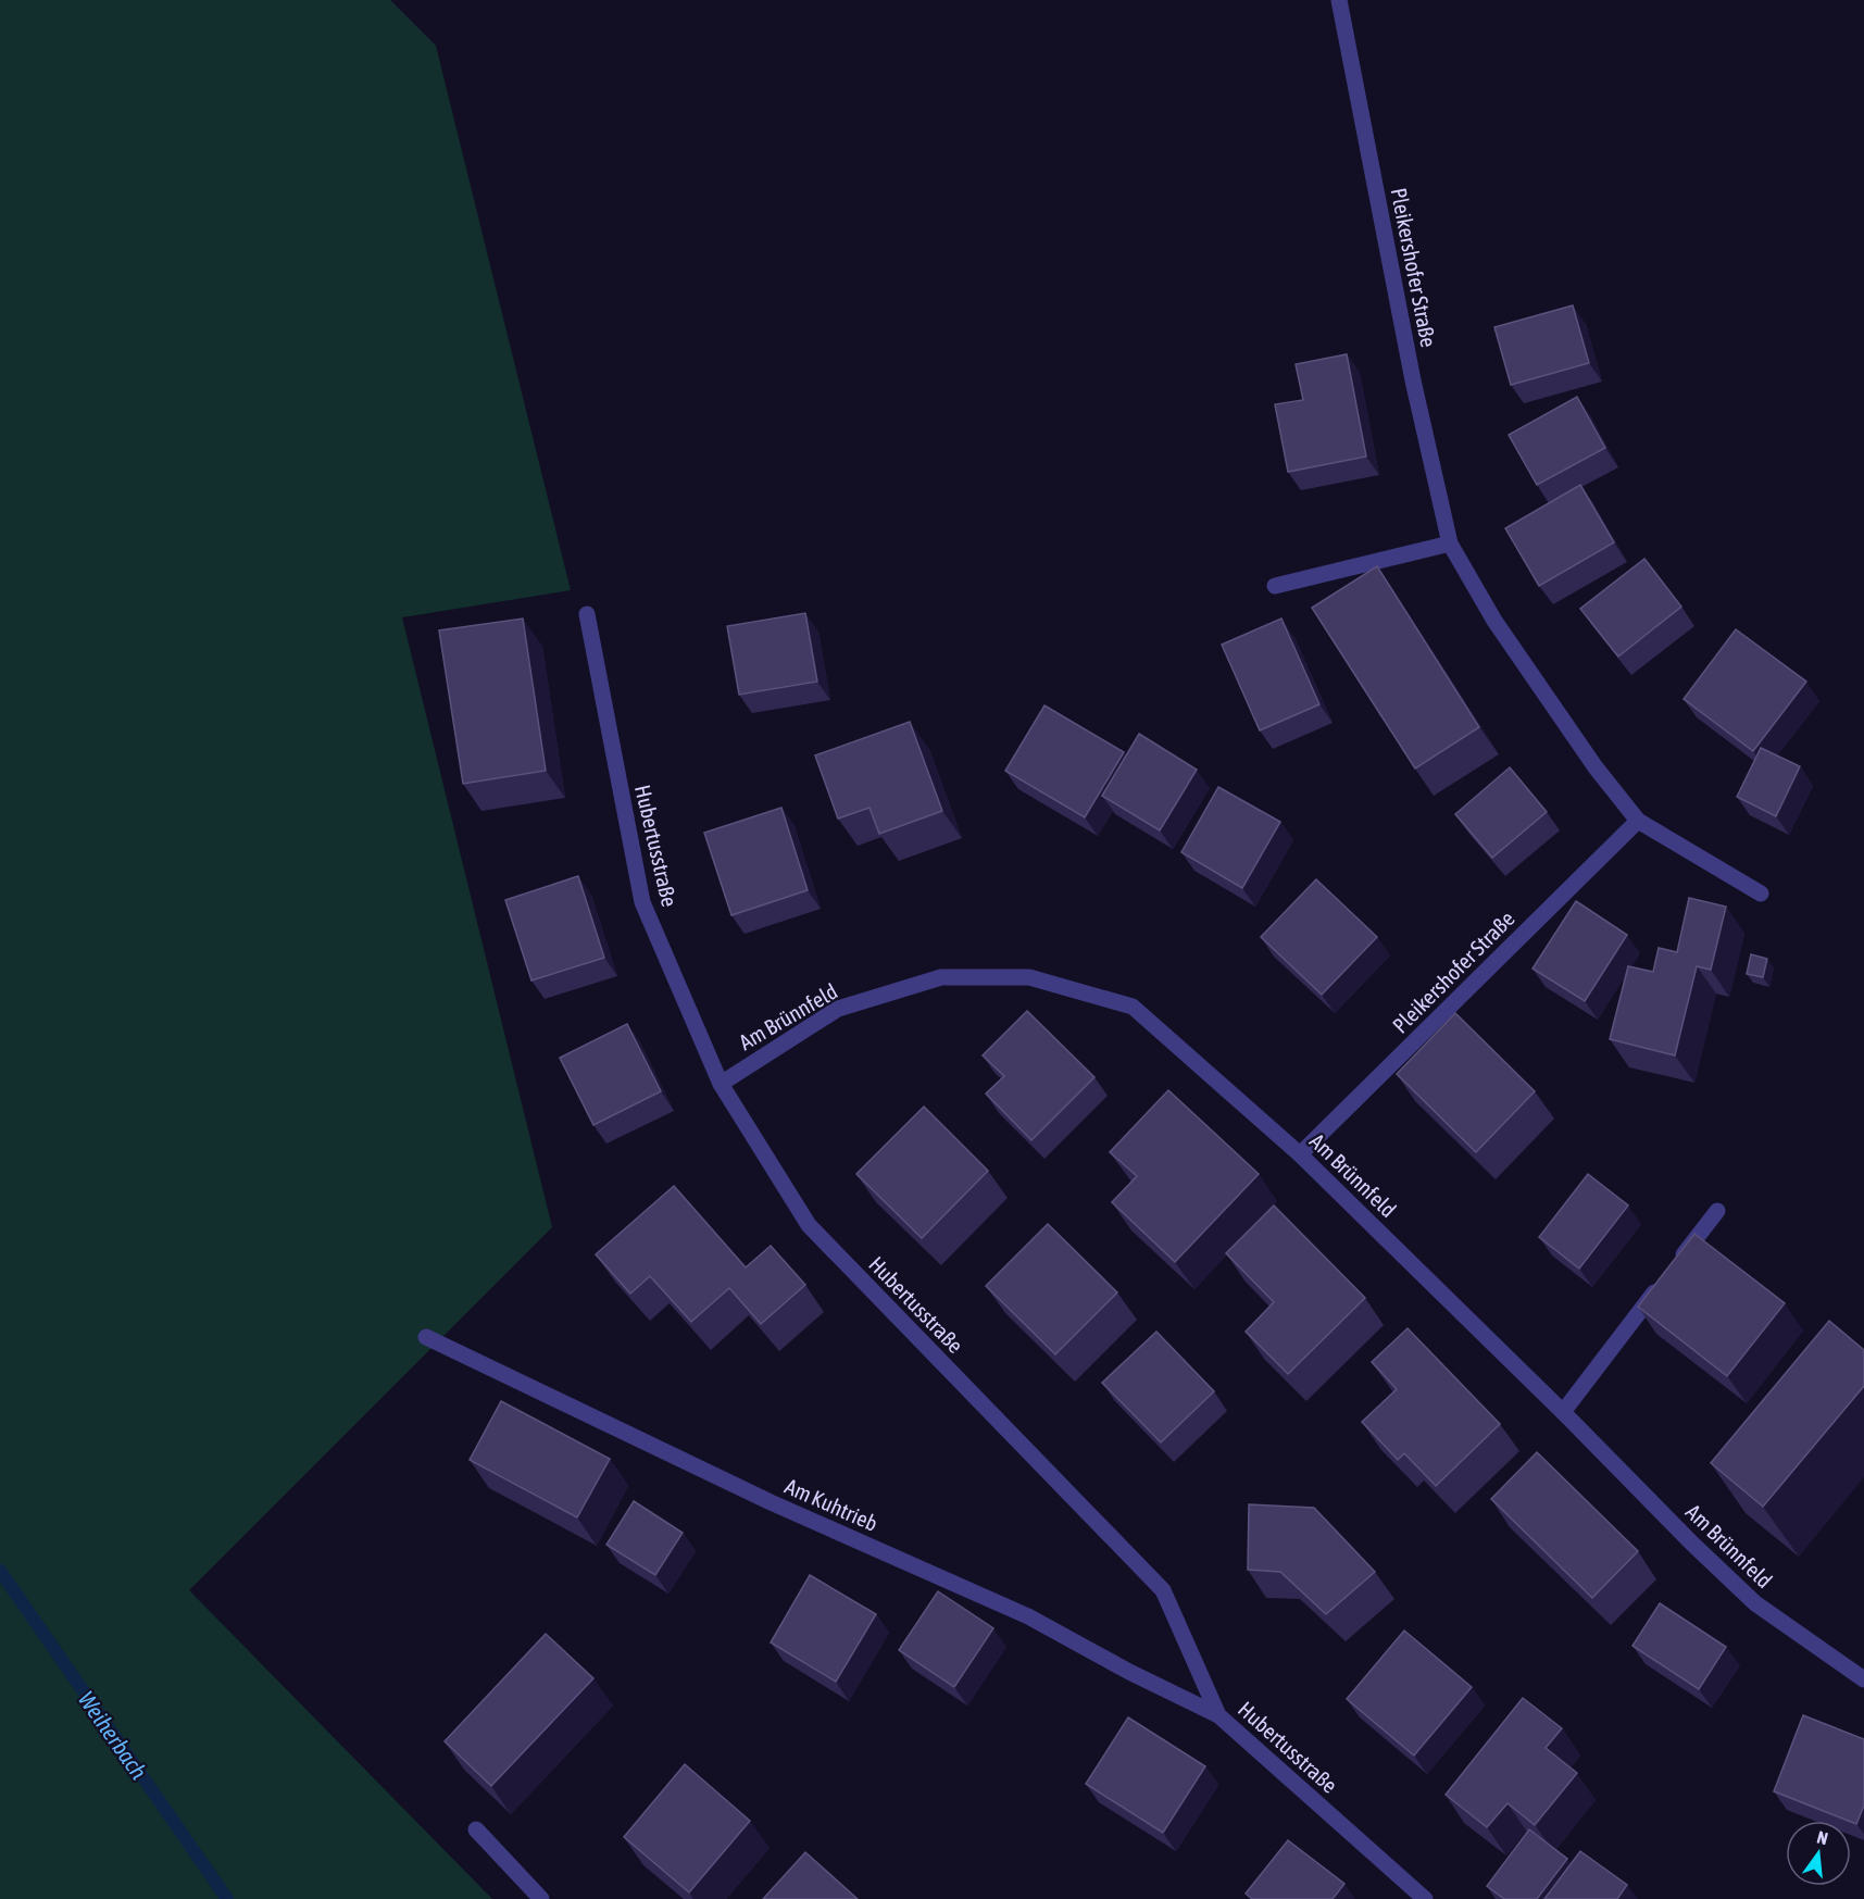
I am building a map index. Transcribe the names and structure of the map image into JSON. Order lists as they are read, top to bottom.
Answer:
{
  "streets": {
    "street": [
      "Pleikershofer Straße",
      "Hubertusstraße",
      "Am Brünnfeld",
      "Am Kuhtrieb"
    ]
  },
  "crossings": [
    ["Pleikershofer Straße", "Am Brünnfeld"],
    ["Hubertusstraße", "Am Brünnfeld"],
    ["Hubertusstraße", "Am Kuhtrieb"]
  ],
  "water": ["Weiherbach"],
  "north": "top"
}
